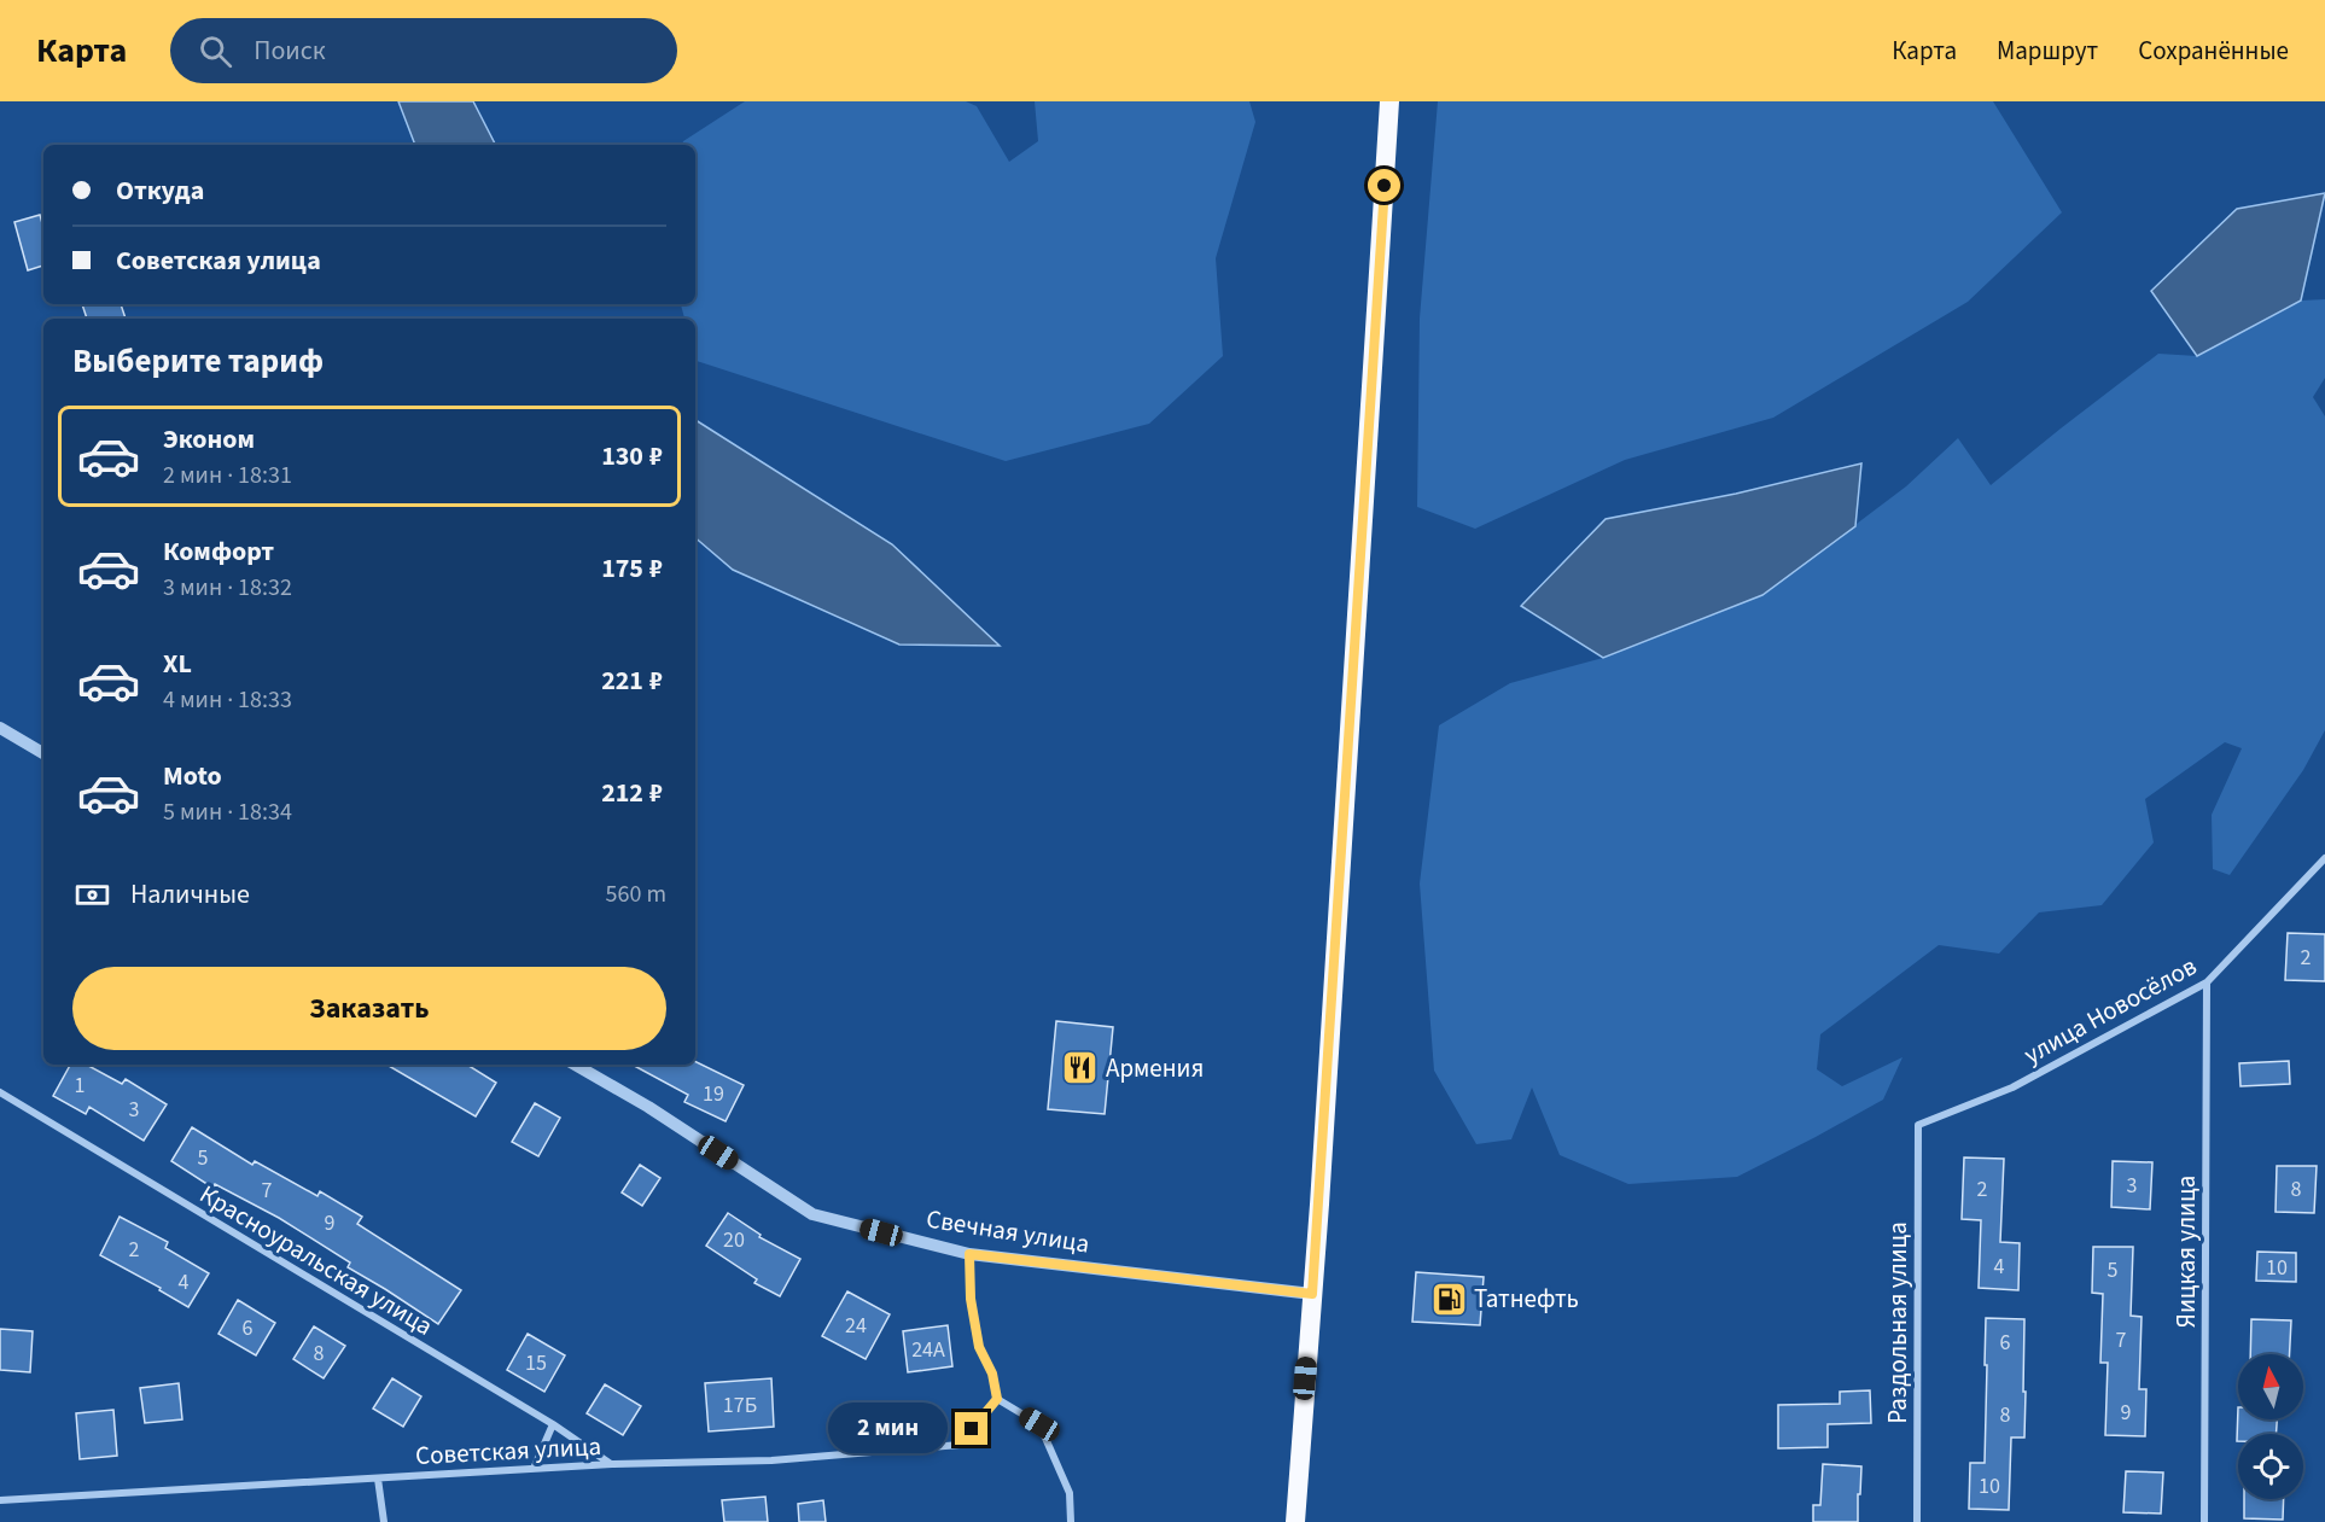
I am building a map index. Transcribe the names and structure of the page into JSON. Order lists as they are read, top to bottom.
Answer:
{
  "streets": {
    "street": [
      "улица Новосёлов",
      "Свечная улица",
      "Яицкая улица",
      "Красноуральская улица",
      "Раздольная улица",
      "Советская улица"
    ]
  },
  "crossings": [
    ["улица Новосёлов", "Яицкая улица"],
    ["улица Новосёлов", "Раздольная улица"],
    ["Красноуральская улица", "Советская улица"]
  ],
  "places": {
    "restaurant": ["Армения"],
    "fuel station": ["Татнефть"]
  },
  "house_numbers": [
    "2",
    "1",
    "19",
    "3",
    "5",
    "3",
    "2",
    "8",
    "7",
    "9",
    "20",
    "2",
    "4",
    "10",
    "5",
    "4",
    "24",
    "6",
    "7",
    "6",
    "24А",
    "8",
    "15",
    "17Б",
    "9",
    "8",
    "10"
  ],
  "north": "top",
  "page": {
    "header": "Карта",
    "search": "Поиск",
    "nav": ["Карта", "Маршрут", "Сохранённые"],
    "banner": ["Откуда", "Советская улица"],
    "heading": "Выберите тариф",
    "list": [
      {
        "name": "Эконом",
        "note": "2 мин · 18:31",
        "value": "130 ₽"
      },
      {
        "name": "Комфорт",
        "note": "3 мин · 18:32",
        "value": "175 ₽"
      },
      {
        "name": "XL",
        "note": "4 мин · 18:33",
        "value": "221 ₽"
      },
      {
        "name": "Moto",
        "note": "5 мин · 18:34",
        "value": "212 ₽"
      }
    ],
    "pay": ["Наличные", "560 m"],
    "buttons": "Заказать",
    "bubble": "2 мин"
  }
}
